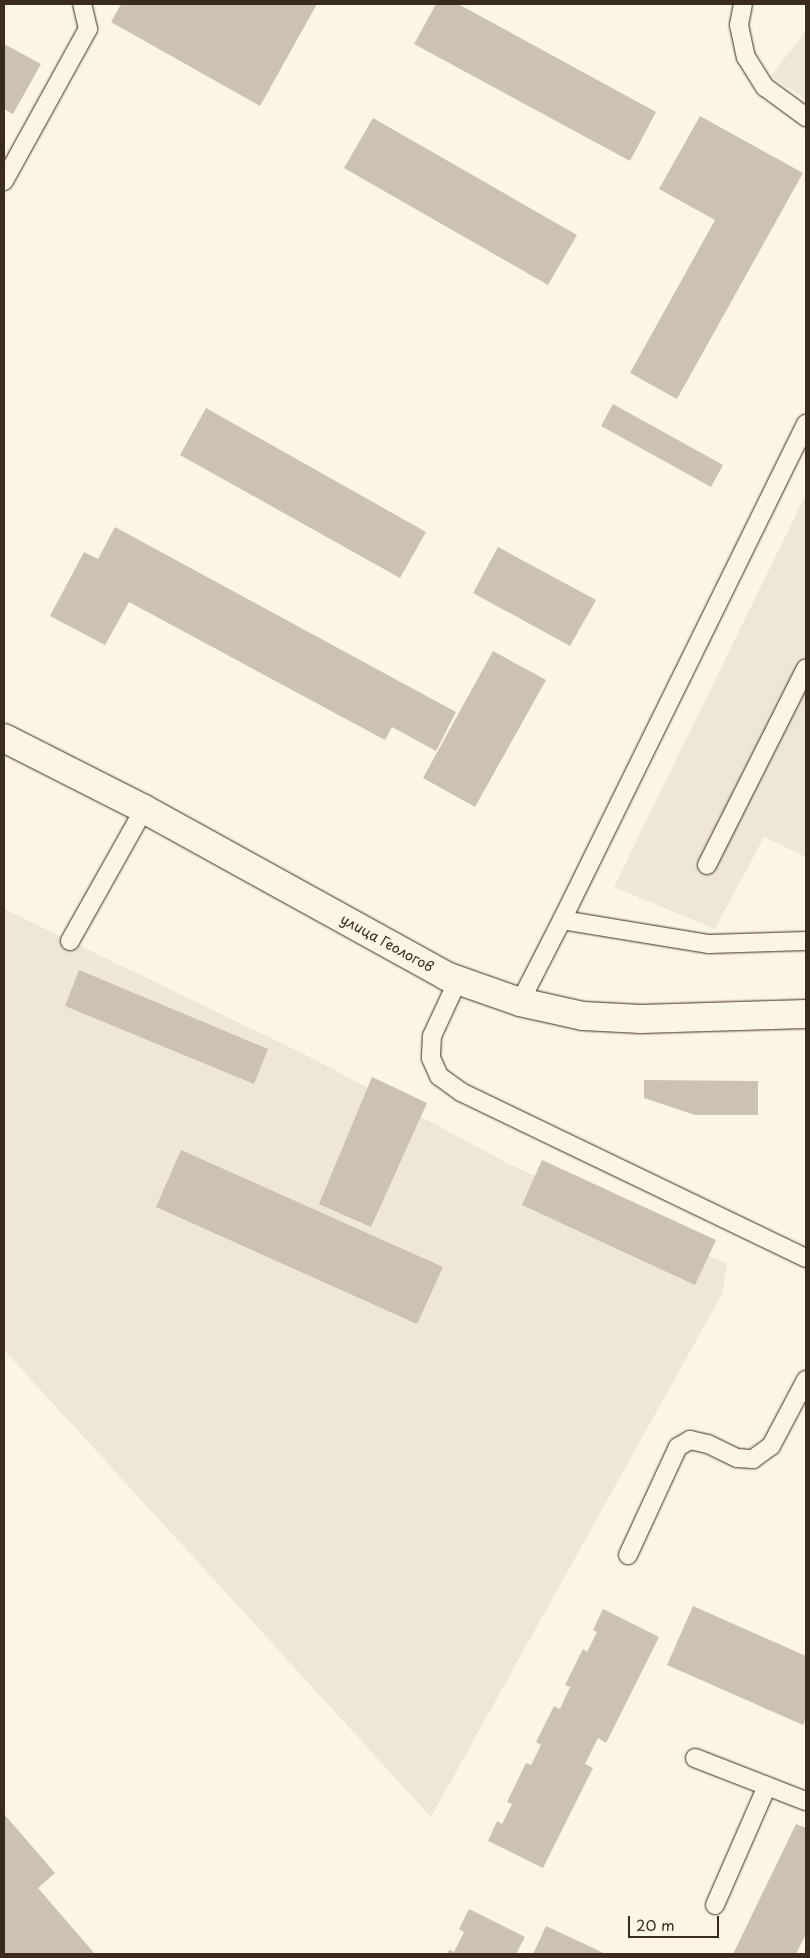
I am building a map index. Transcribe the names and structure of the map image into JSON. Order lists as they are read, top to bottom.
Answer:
{
  "streets": {
    "street": ["улица Геологов"]
  },
  "scale_bar": "20 m"
}
